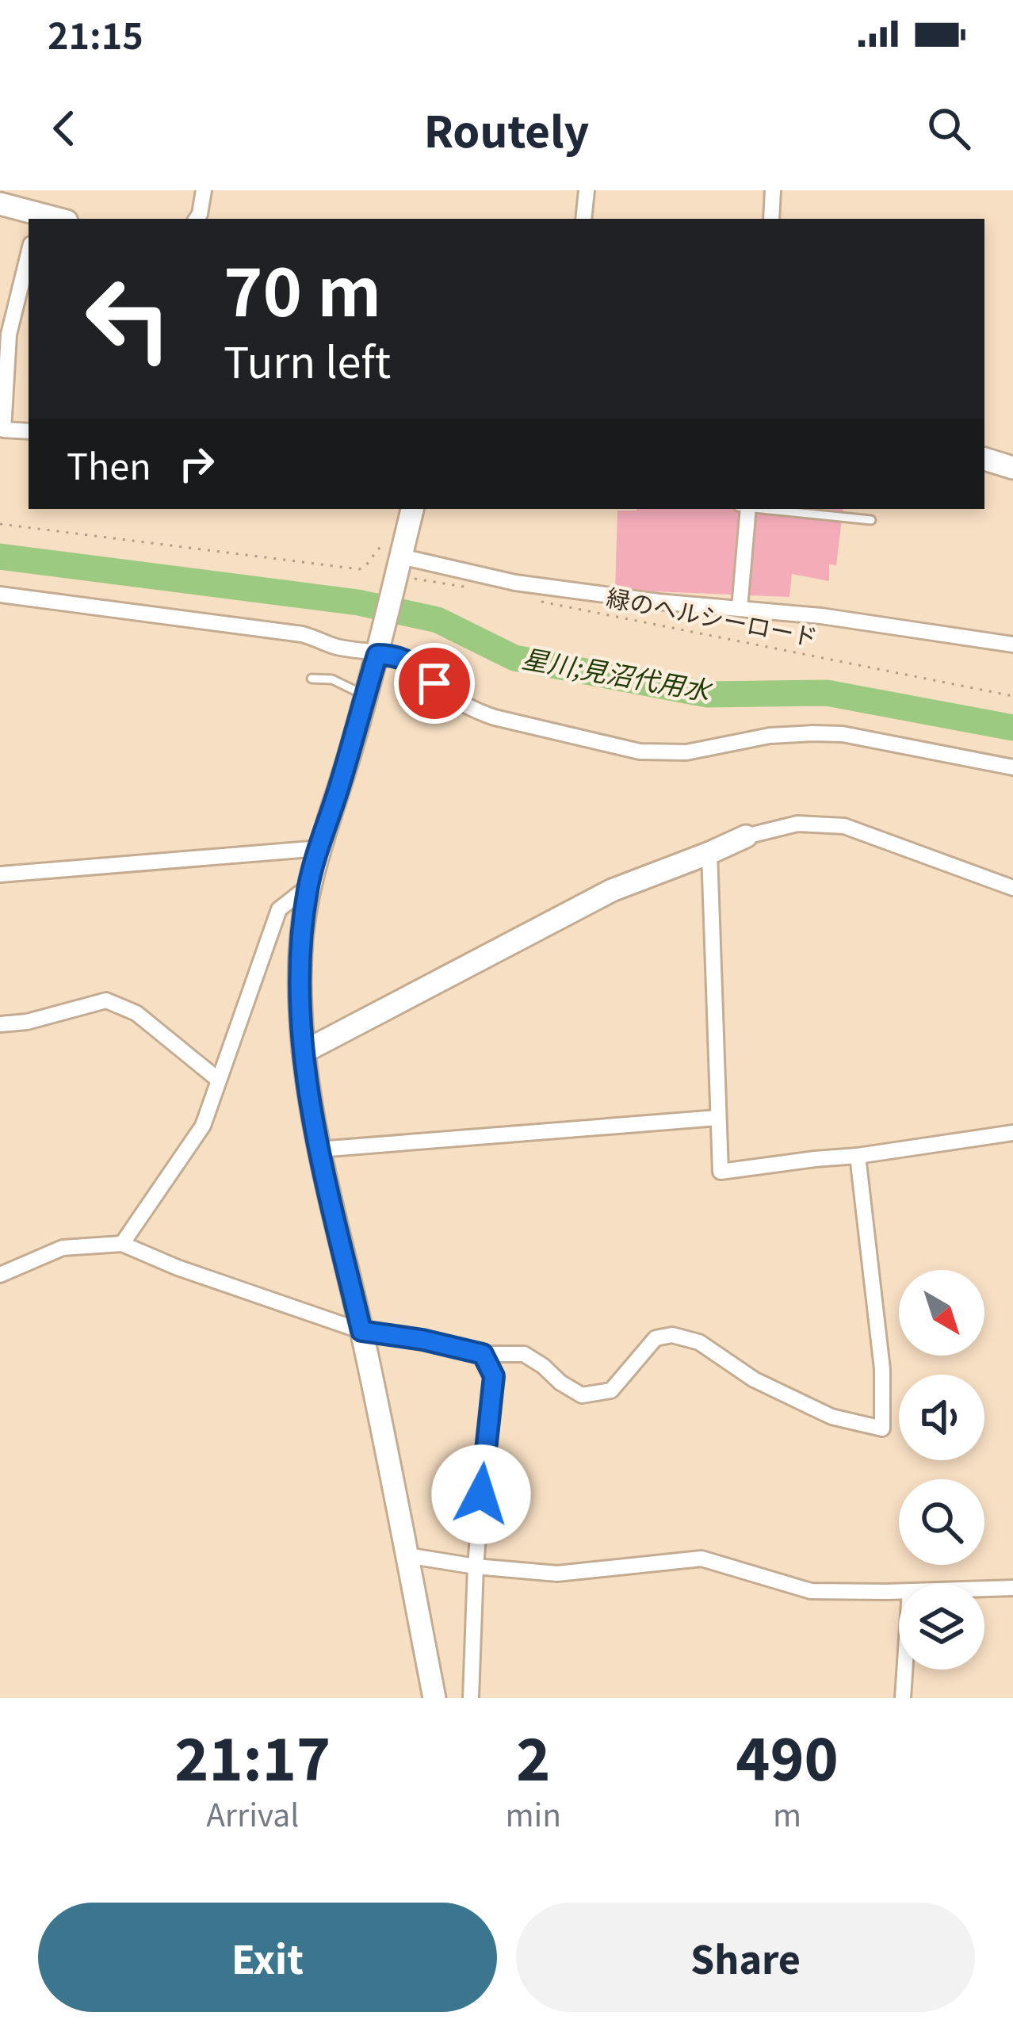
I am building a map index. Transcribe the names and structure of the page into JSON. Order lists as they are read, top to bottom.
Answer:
{
  "streets": {
    "path": ["緑のヘルシーロード"]
  },
  "water": ["星川;見沼代用水"],
  "north": "bottom right",
  "page": {
    "status": "21:15",
    "header": "Routely",
    "turn": ["70 m", "Turn left"],
    "then": "Then",
    "eta": [
      "21:17",
      "Arrival",
      "2",
      "min",
      "490",
      "m"
    ],
    "buttons": ["Exit", "Share"]
  }
}
